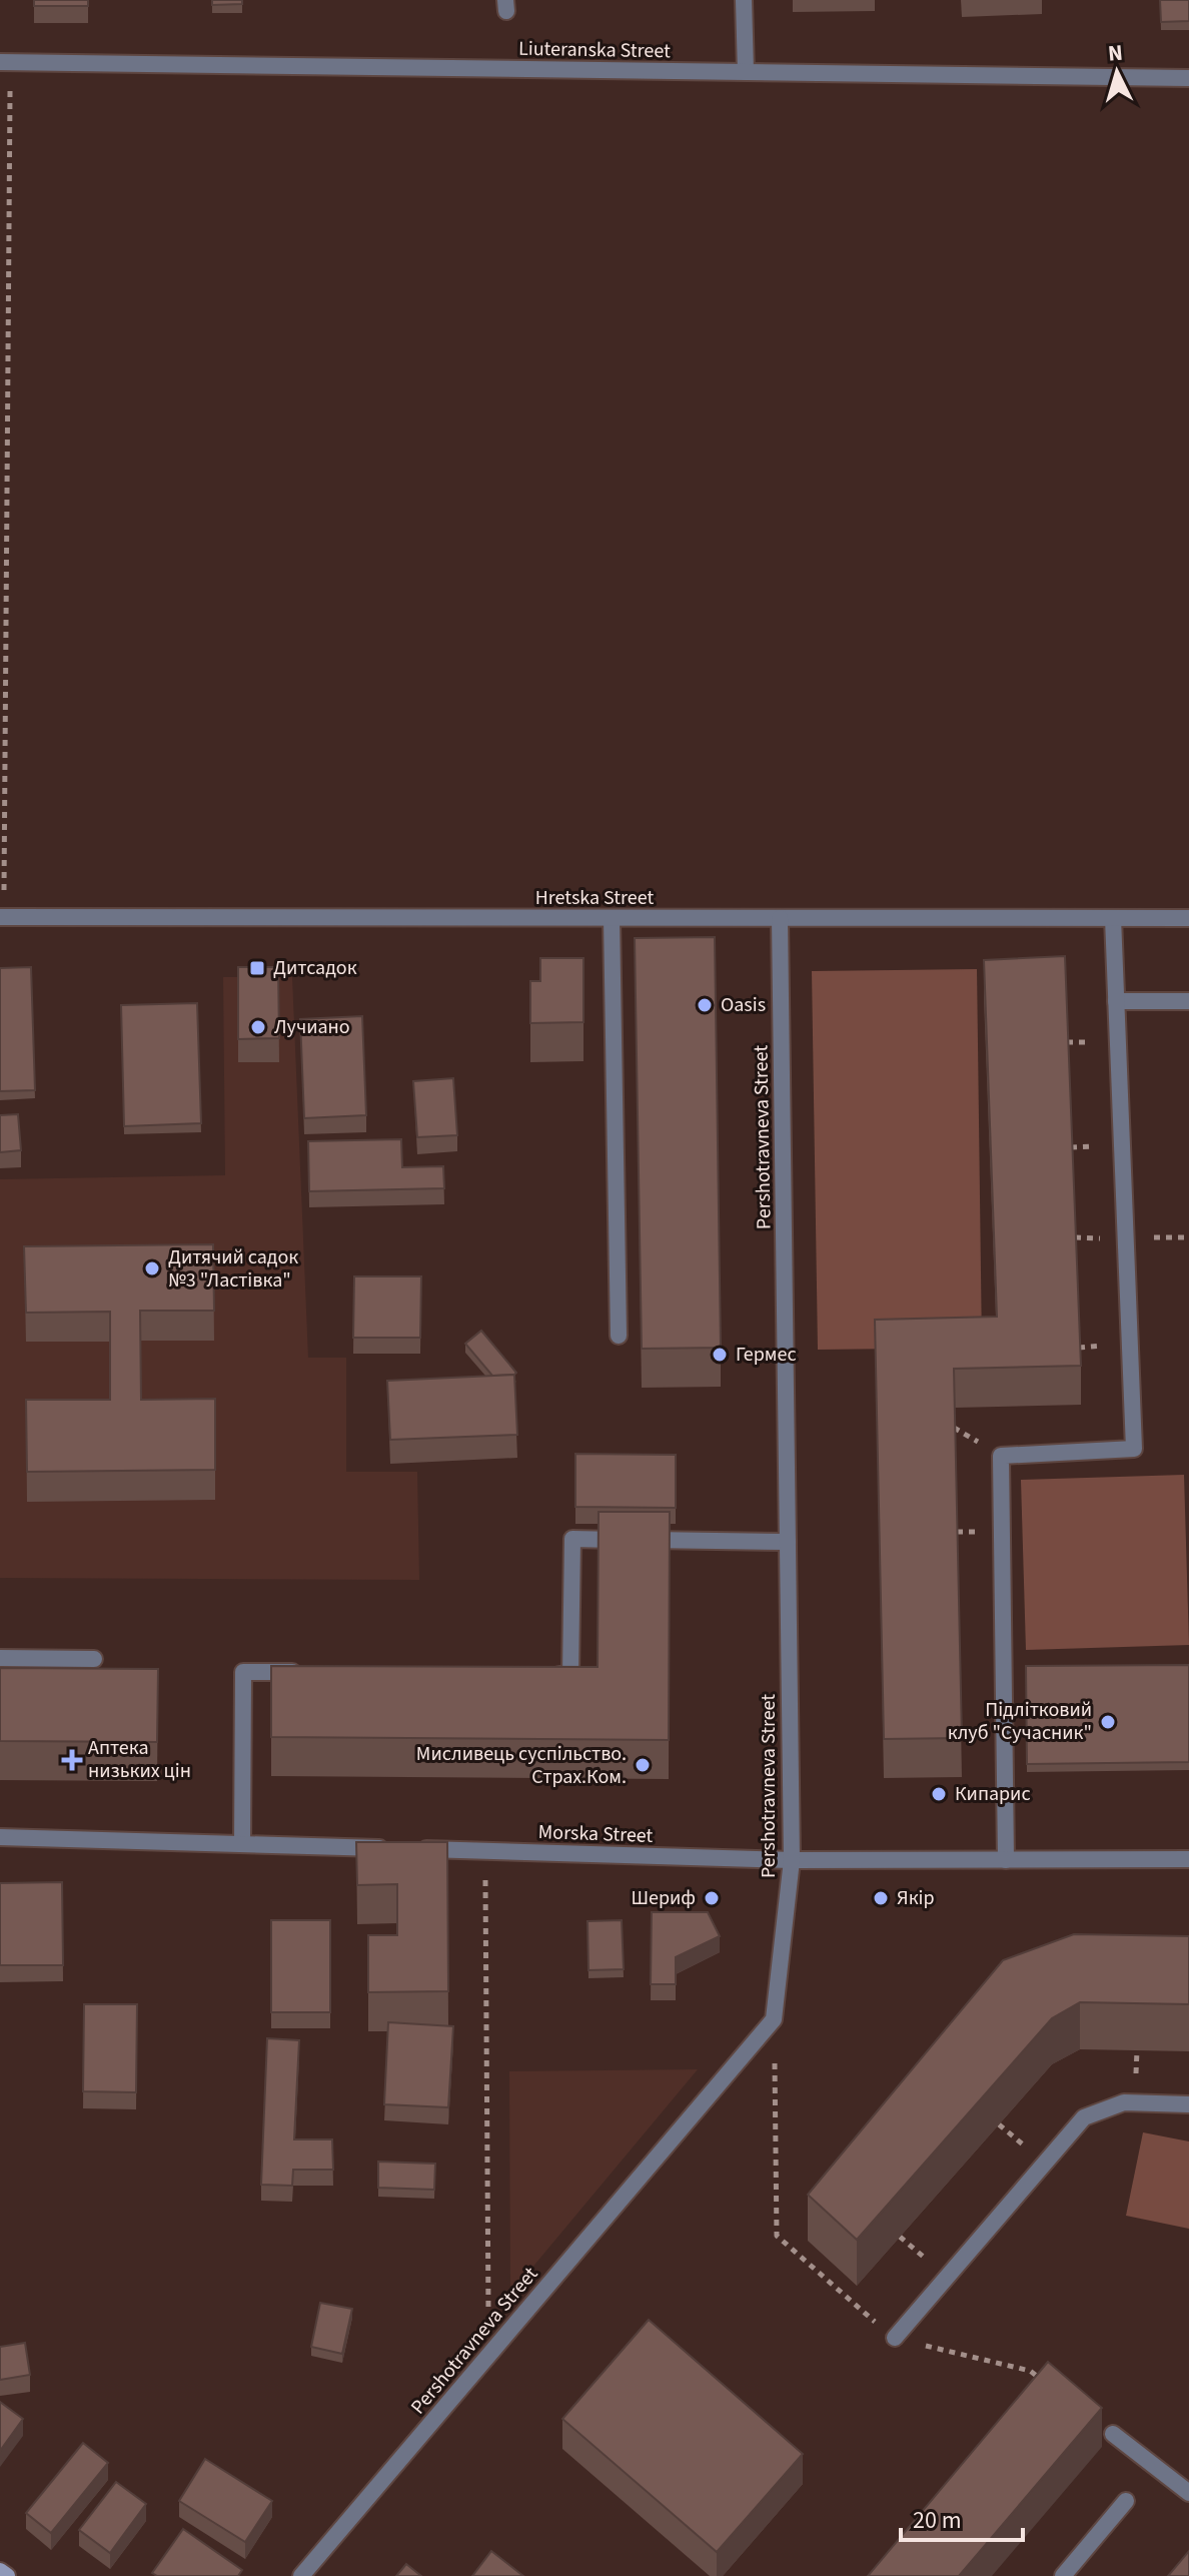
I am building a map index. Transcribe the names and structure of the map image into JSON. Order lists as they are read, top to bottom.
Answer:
{
  "streets": {
    "street": [
      "Liuteranska Street",
      "Hretska Street",
      "Pershotravneva Street",
      "Morska Street"
    ]
  },
  "crossings": [
    ["Hretska Street", "Pershotravneva Street"],
    ["Pershotravneva Street", "Morska Street"]
  ],
  "places": {
    "transit": ["Дитсадок"],
    "other": [
      "Oasis",
      "Лучиано",
      "Дитячий садок №3 \"Ластівка\"",
      "Гермес",
      "Підлітковий клуб \"Сучасник\"",
      "Мисливець суспільство. Страх.Ком.",
      "Кипарис",
      "Шериф",
      "Якір"
    ],
    "health": ["Аптека низьких цін"]
  },
  "scale_bar": "20 m",
  "north": "top"
}
